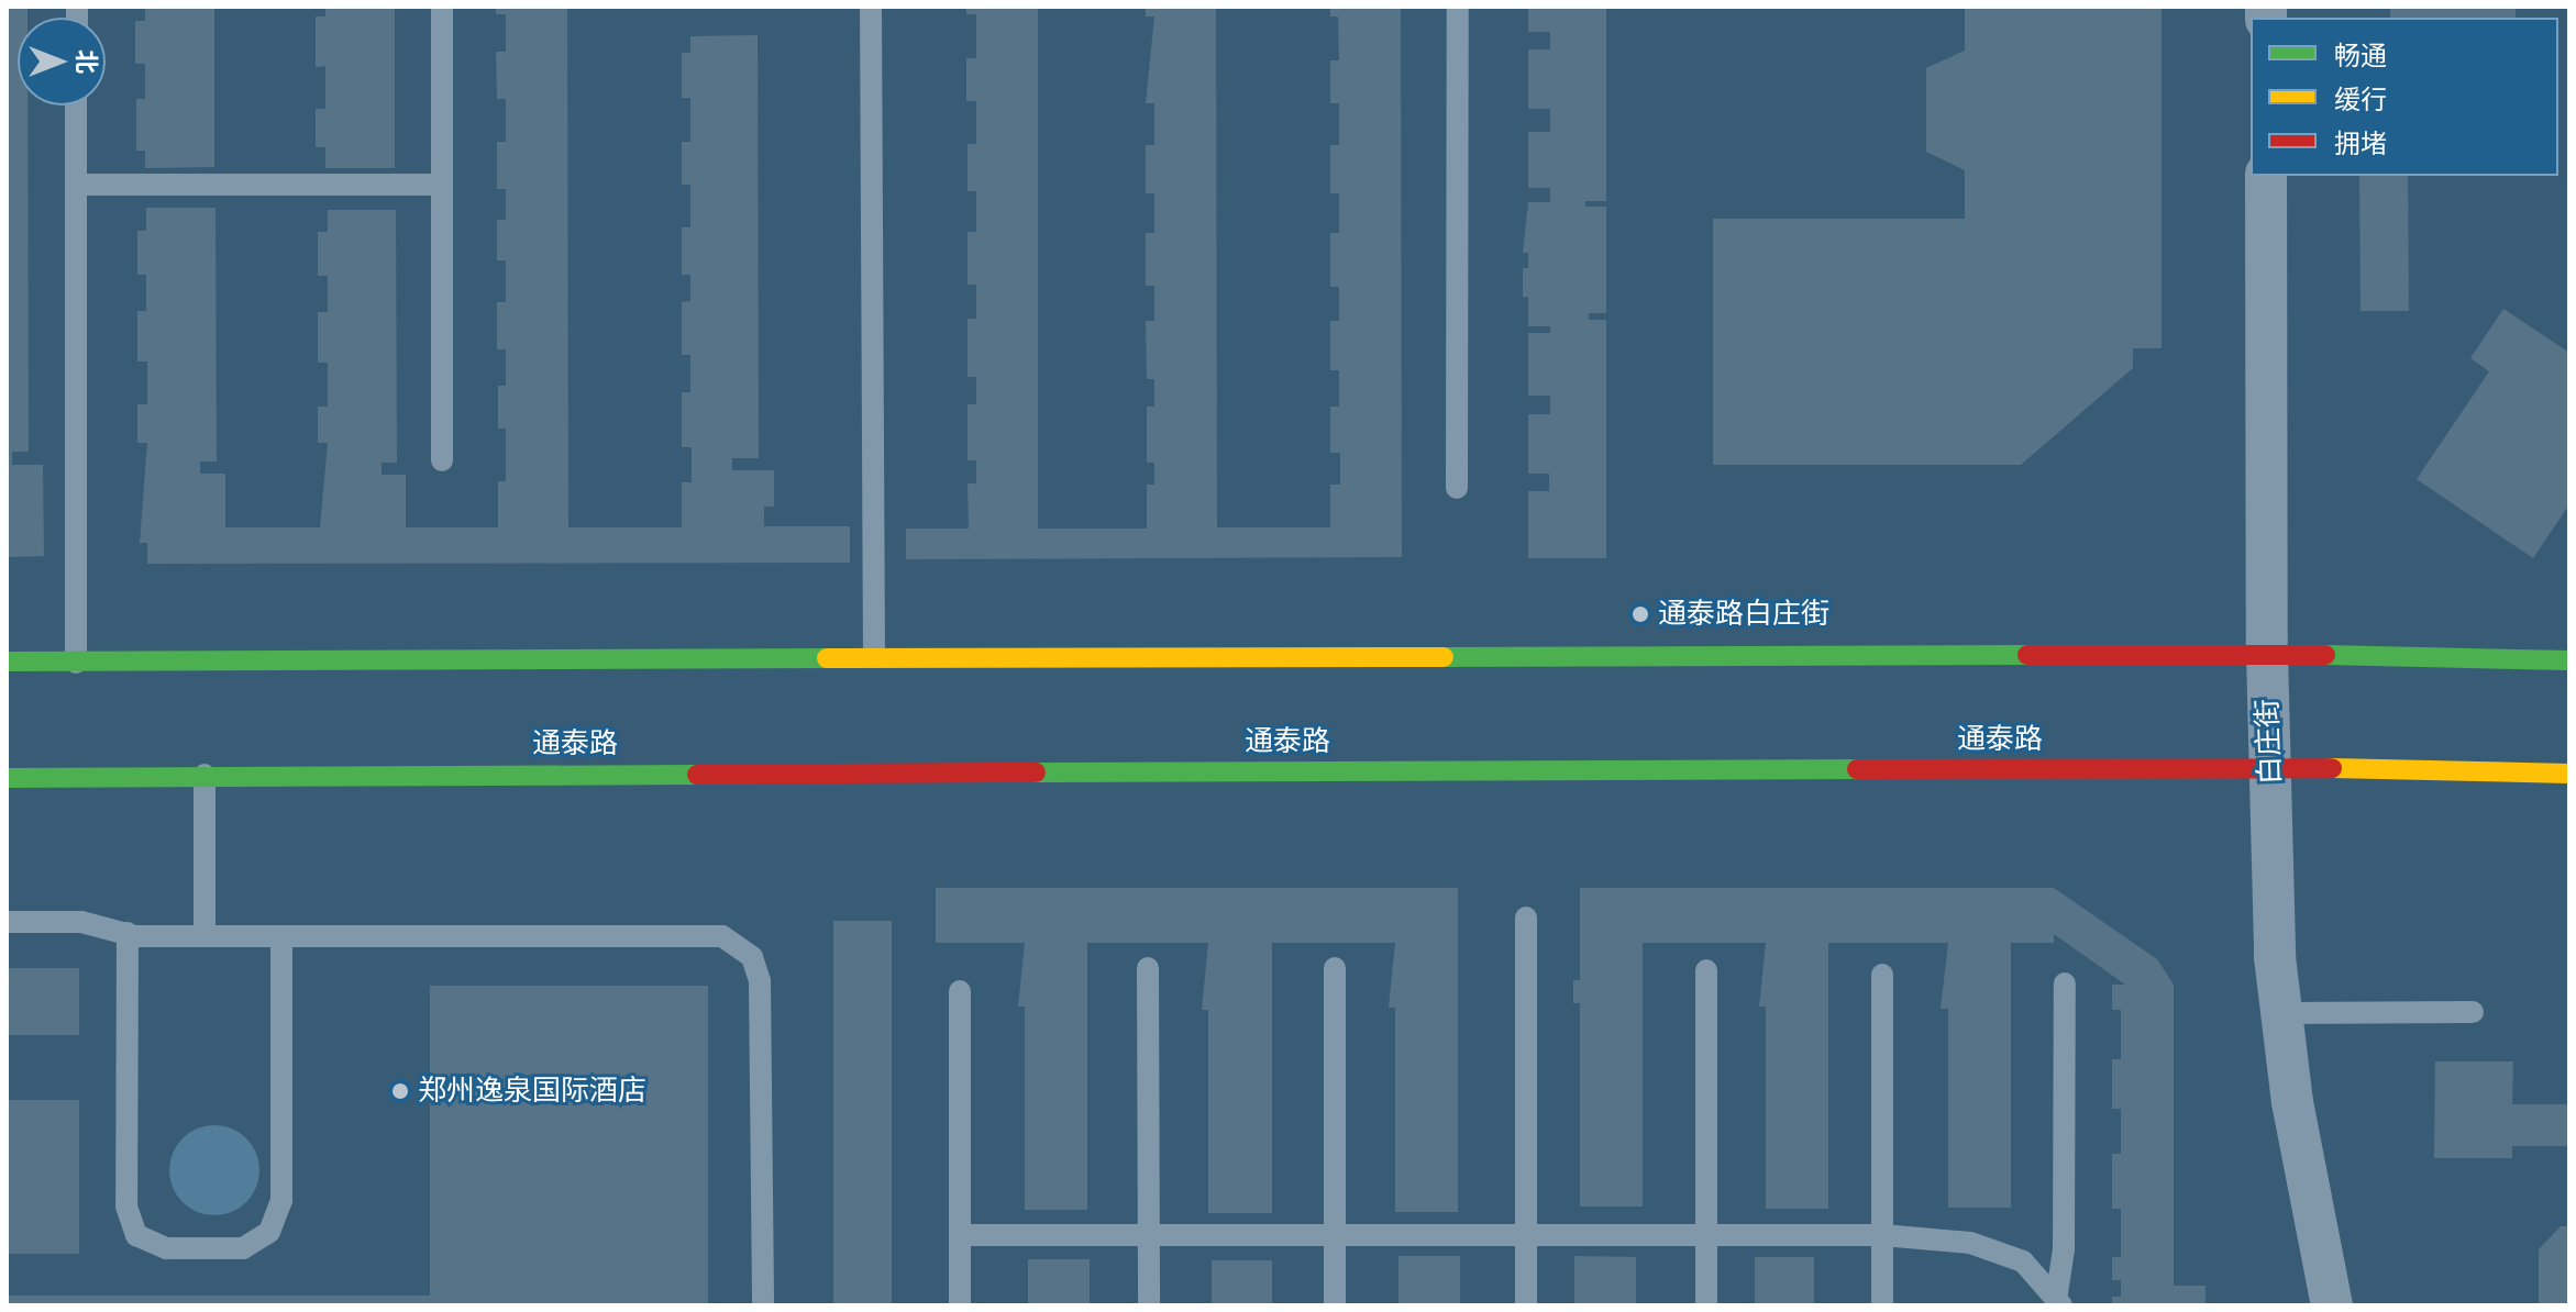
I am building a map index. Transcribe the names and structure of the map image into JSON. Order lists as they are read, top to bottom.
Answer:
{
  "streets": {
    "street": ["通泰路", "白庄街"]
  },
  "crossings": [
    ["通泰路", "白庄街"]
  ],
  "places": ["通泰路白庄街", "郑州逸泉国际酒店"],
  "legend": ["畅通", "缓行", "拥堵"],
  "north": "right"
}
